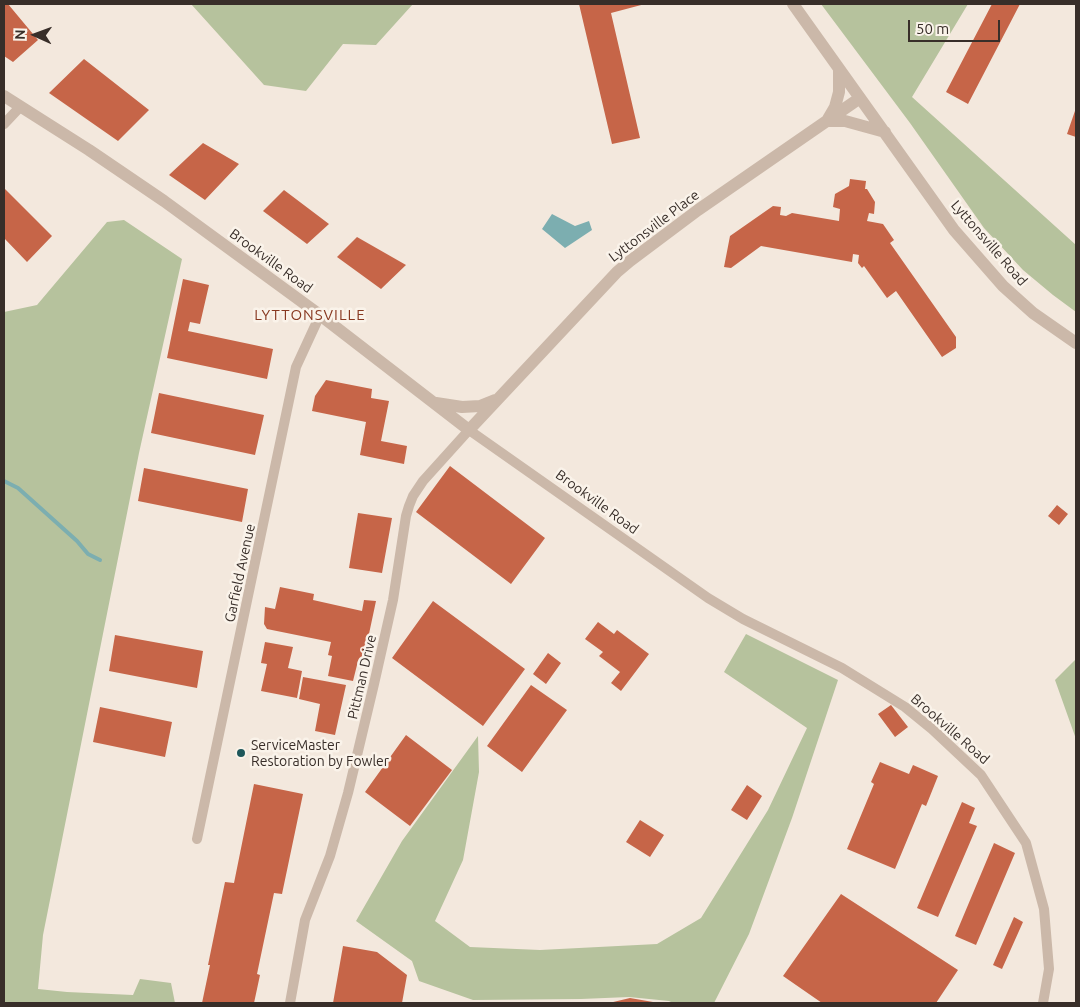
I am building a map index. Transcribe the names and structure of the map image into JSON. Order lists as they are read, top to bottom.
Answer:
{
  "streets": {
    "street": [
      "Lyttonsville Place",
      "Lyttonsville Road",
      "Brookville Road",
      "Garfield Avenue",
      "Pittman Drive"
    ]
  },
  "crossings": [
    ["Lyttonsville Place", "Lyttonsville Road"],
    ["Lyttonsville Place", "Brookville Road"],
    ["Lyttonsville Place", "Pittman Drive"],
    ["Brookville Road", "Garfield Avenue"],
    ["Brookville Road", "Pittman Drive"]
  ],
  "districts": ["LYTTONSVILLE"],
  "places": ["ServiceMaster Restoration by Fowler"],
  "scale_bar": "50 m",
  "north": "left"
}
